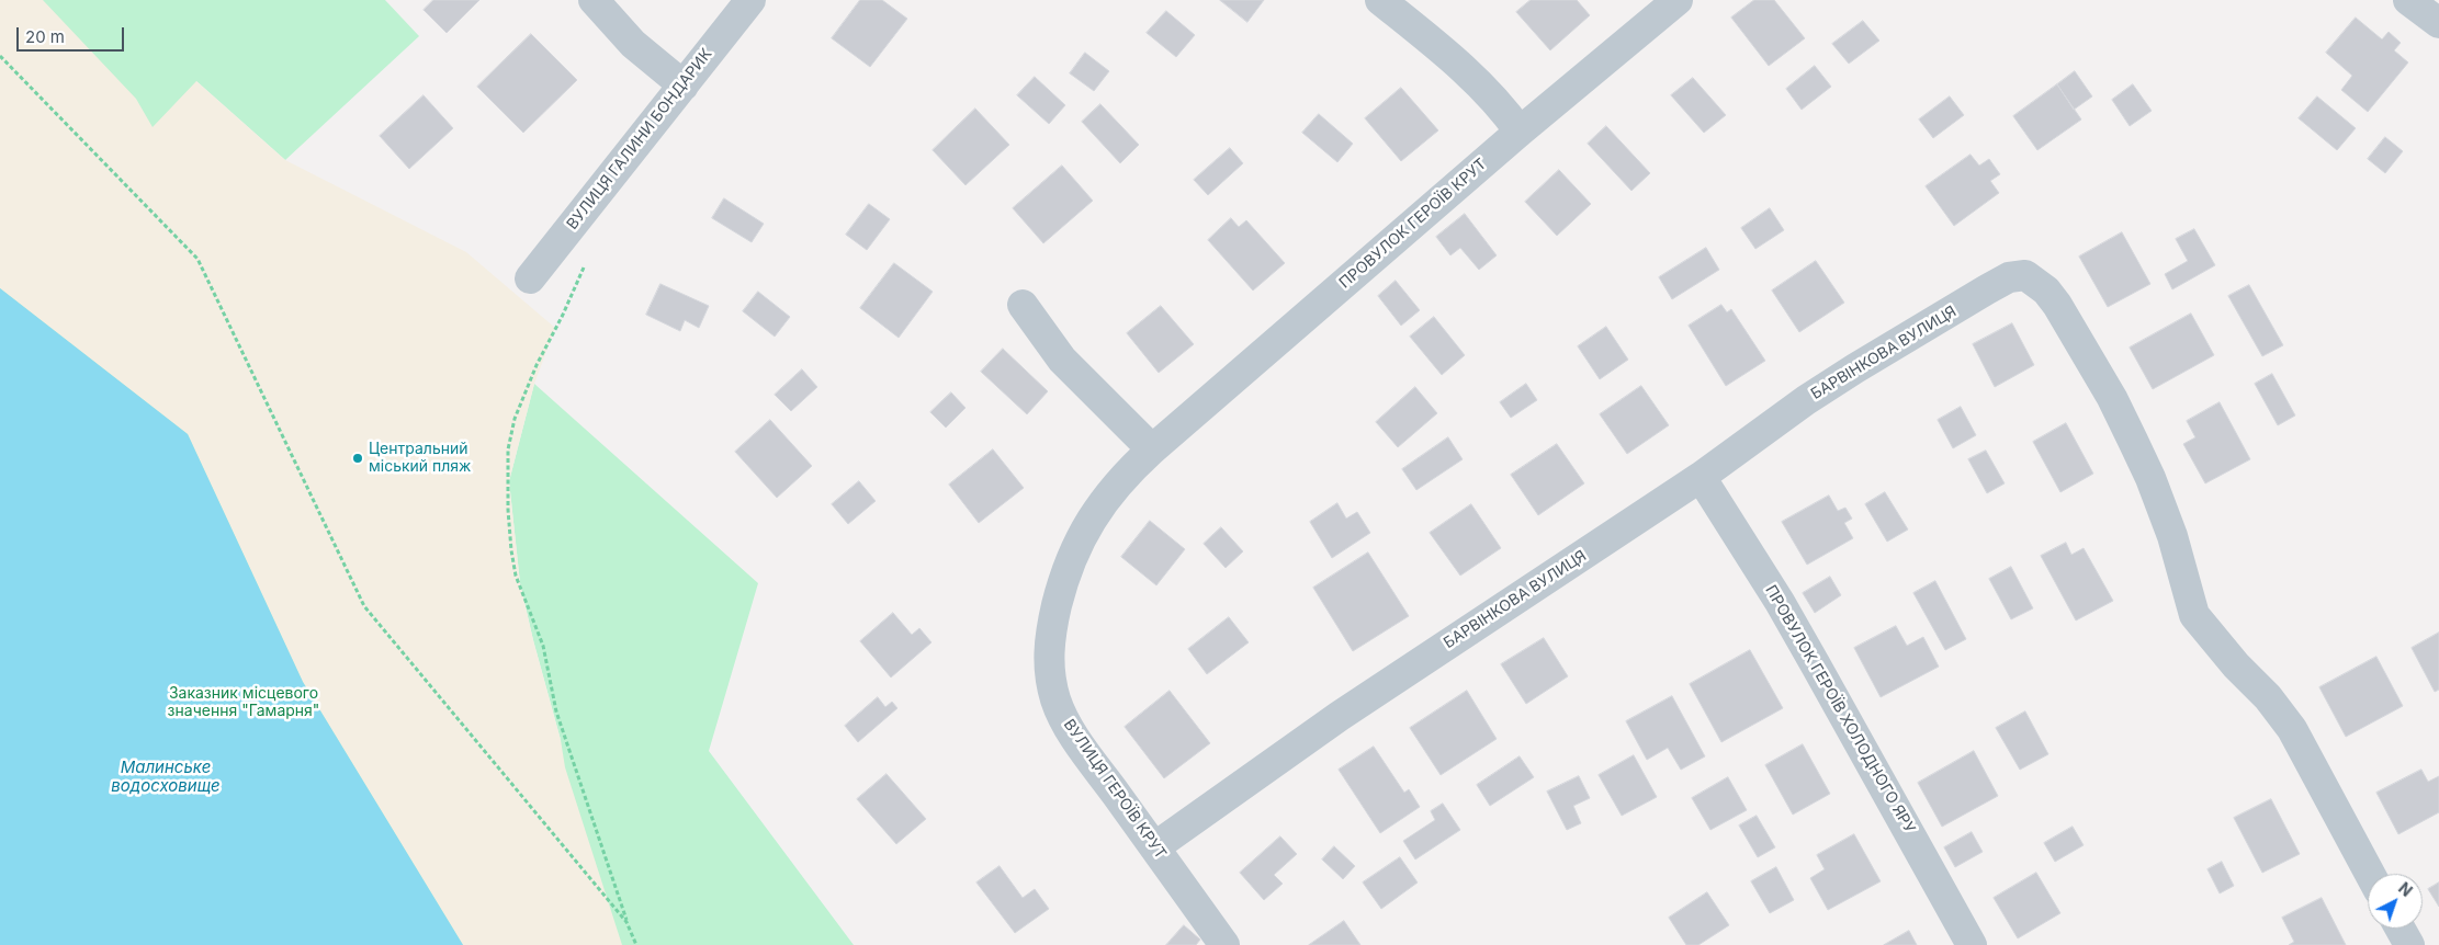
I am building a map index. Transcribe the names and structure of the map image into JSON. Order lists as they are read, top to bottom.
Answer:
{
  "streets": {
    "street": [
      "ВУЛИЦЯ ГАЛИНИ БОНДАРИК",
      "ПРОВУЛОК ГЕРОЇВ КРУТ",
      "БАРВІНКОВА ВУЛИЦЯ",
      "ПРОВУЛОК ГЕРОЇВ ХОЛОДНОГО ЯРУ",
      "ВУЛИЦЯ ГЕРОЇВ КРУТ"
    ]
  },
  "crossings": [
    ["ПРОВУЛОК ГЕРОЇВ КРУТ", "ВУЛИЦЯ ГЕРОЇВ КРУТ"],
    ["БАРВІНКОВА ВУЛИЦЯ", "ПРОВУЛОК ГЕРОЇВ ХОЛОДНОГО ЯРУ"],
    ["БАРВІНКОВА ВУЛИЦЯ", "ВУЛИЦЯ ГЕРОЇВ КРУТ"]
  ],
  "water": ["Малинське водосховище"],
  "parks": ["Заказник місцевого значення \"Гамарня\""],
  "places": ["Центральний міський пляж"],
  "scale_bar": "20 m",
  "north": "top right"
}
